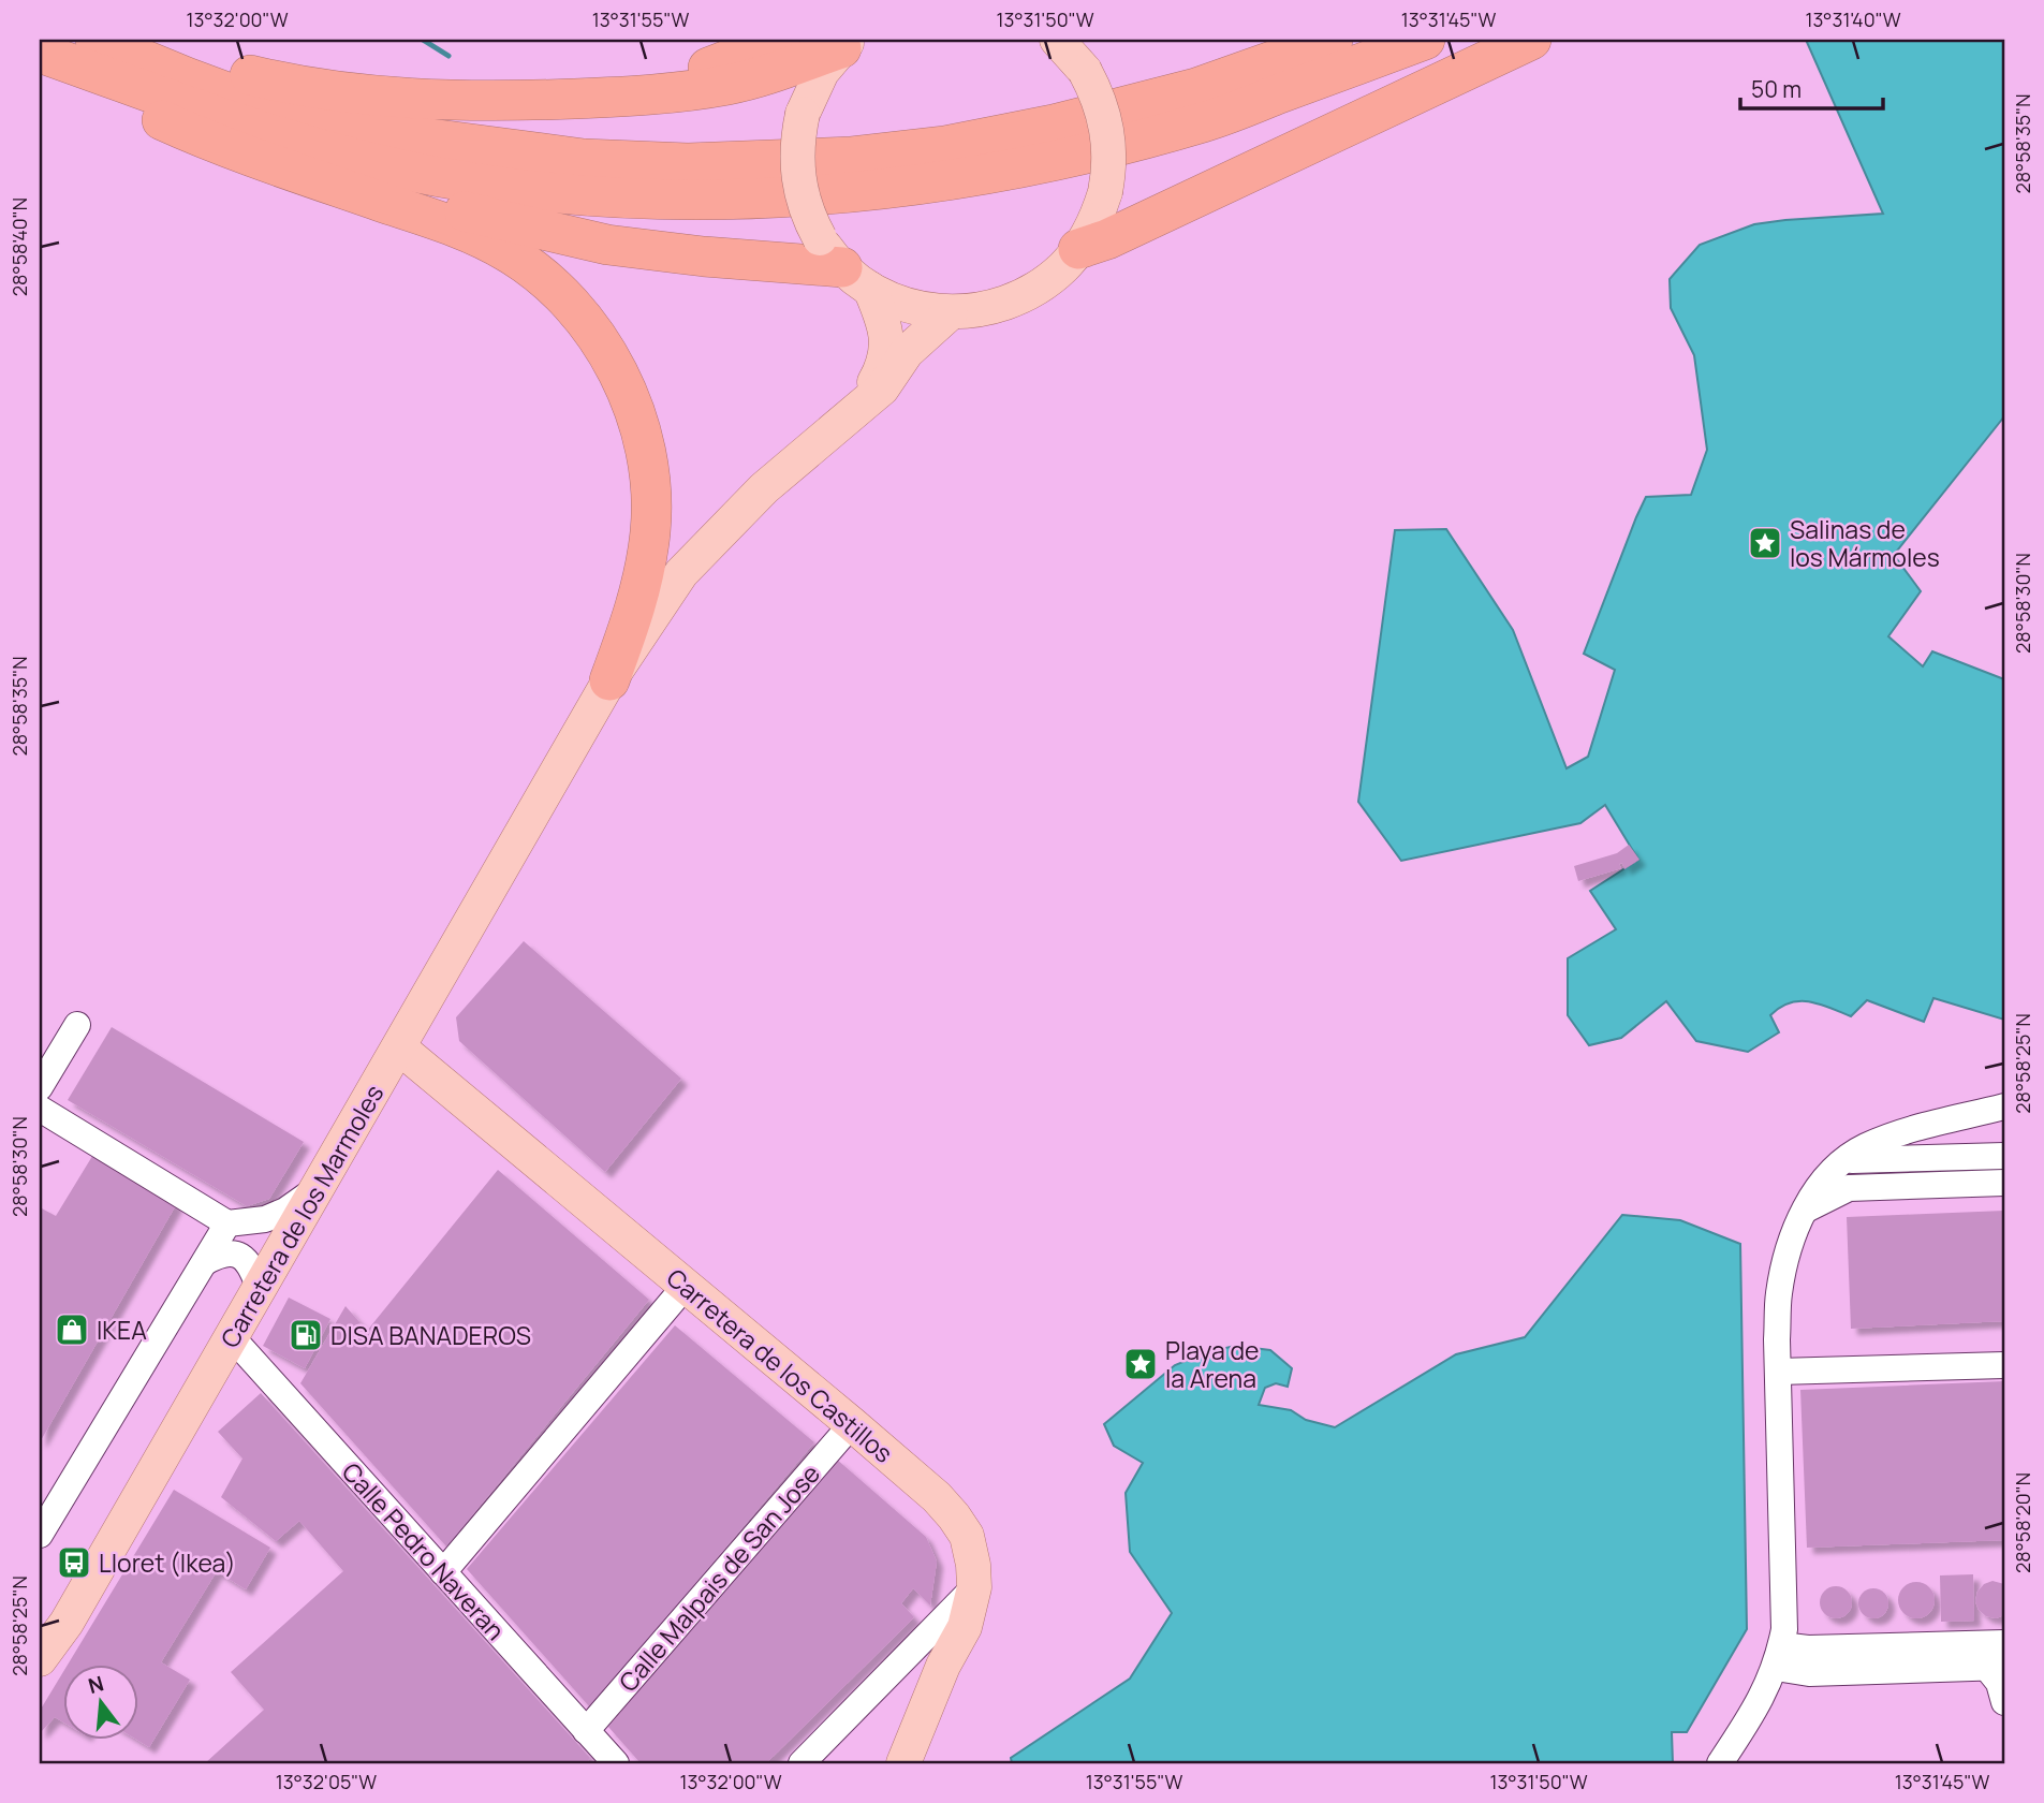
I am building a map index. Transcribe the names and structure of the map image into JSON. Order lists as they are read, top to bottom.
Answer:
{
  "streets": {
    "main road": ["Carretera de los Marmoles", "Carretera de los Castillos"],
    "street": ["Calle Pedro Naveran", "Calle Malpais de San Jose"]
  },
  "crossings": [
    ["Carretera de los Marmoles", "Carretera de los Castillos"],
    ["Carretera de los Marmoles", "Calle Pedro Naveran"],
    ["Carretera de los Castillos", "Calle Malpais de San Jose"],
    ["Calle Pedro Naveran", "Calle Malpais de San Jose"]
  ],
  "places": {
    "place": ["Salinas de los Mármoles", "Playa de la Arena"],
    "shop": ["IKEA"],
    "fuel station": ["DISA BANADEROS"],
    "bus stop": ["Lloret (Ikea)"]
  },
  "scale_bar": "50 m",
  "north": "top",
  "coordinates": [
    "13°32'00\"W",
    "13°31'55\"W",
    "13°31'50\"W",
    "13°31'45\"W",
    "13°31'40\"W",
    "28°58'35\"N",
    "28°58'40\"N",
    "28°58'30\"N",
    "28°58'25\"N",
    "28°58'20\"N",
    "13°32'05\"W"
  ]
}
